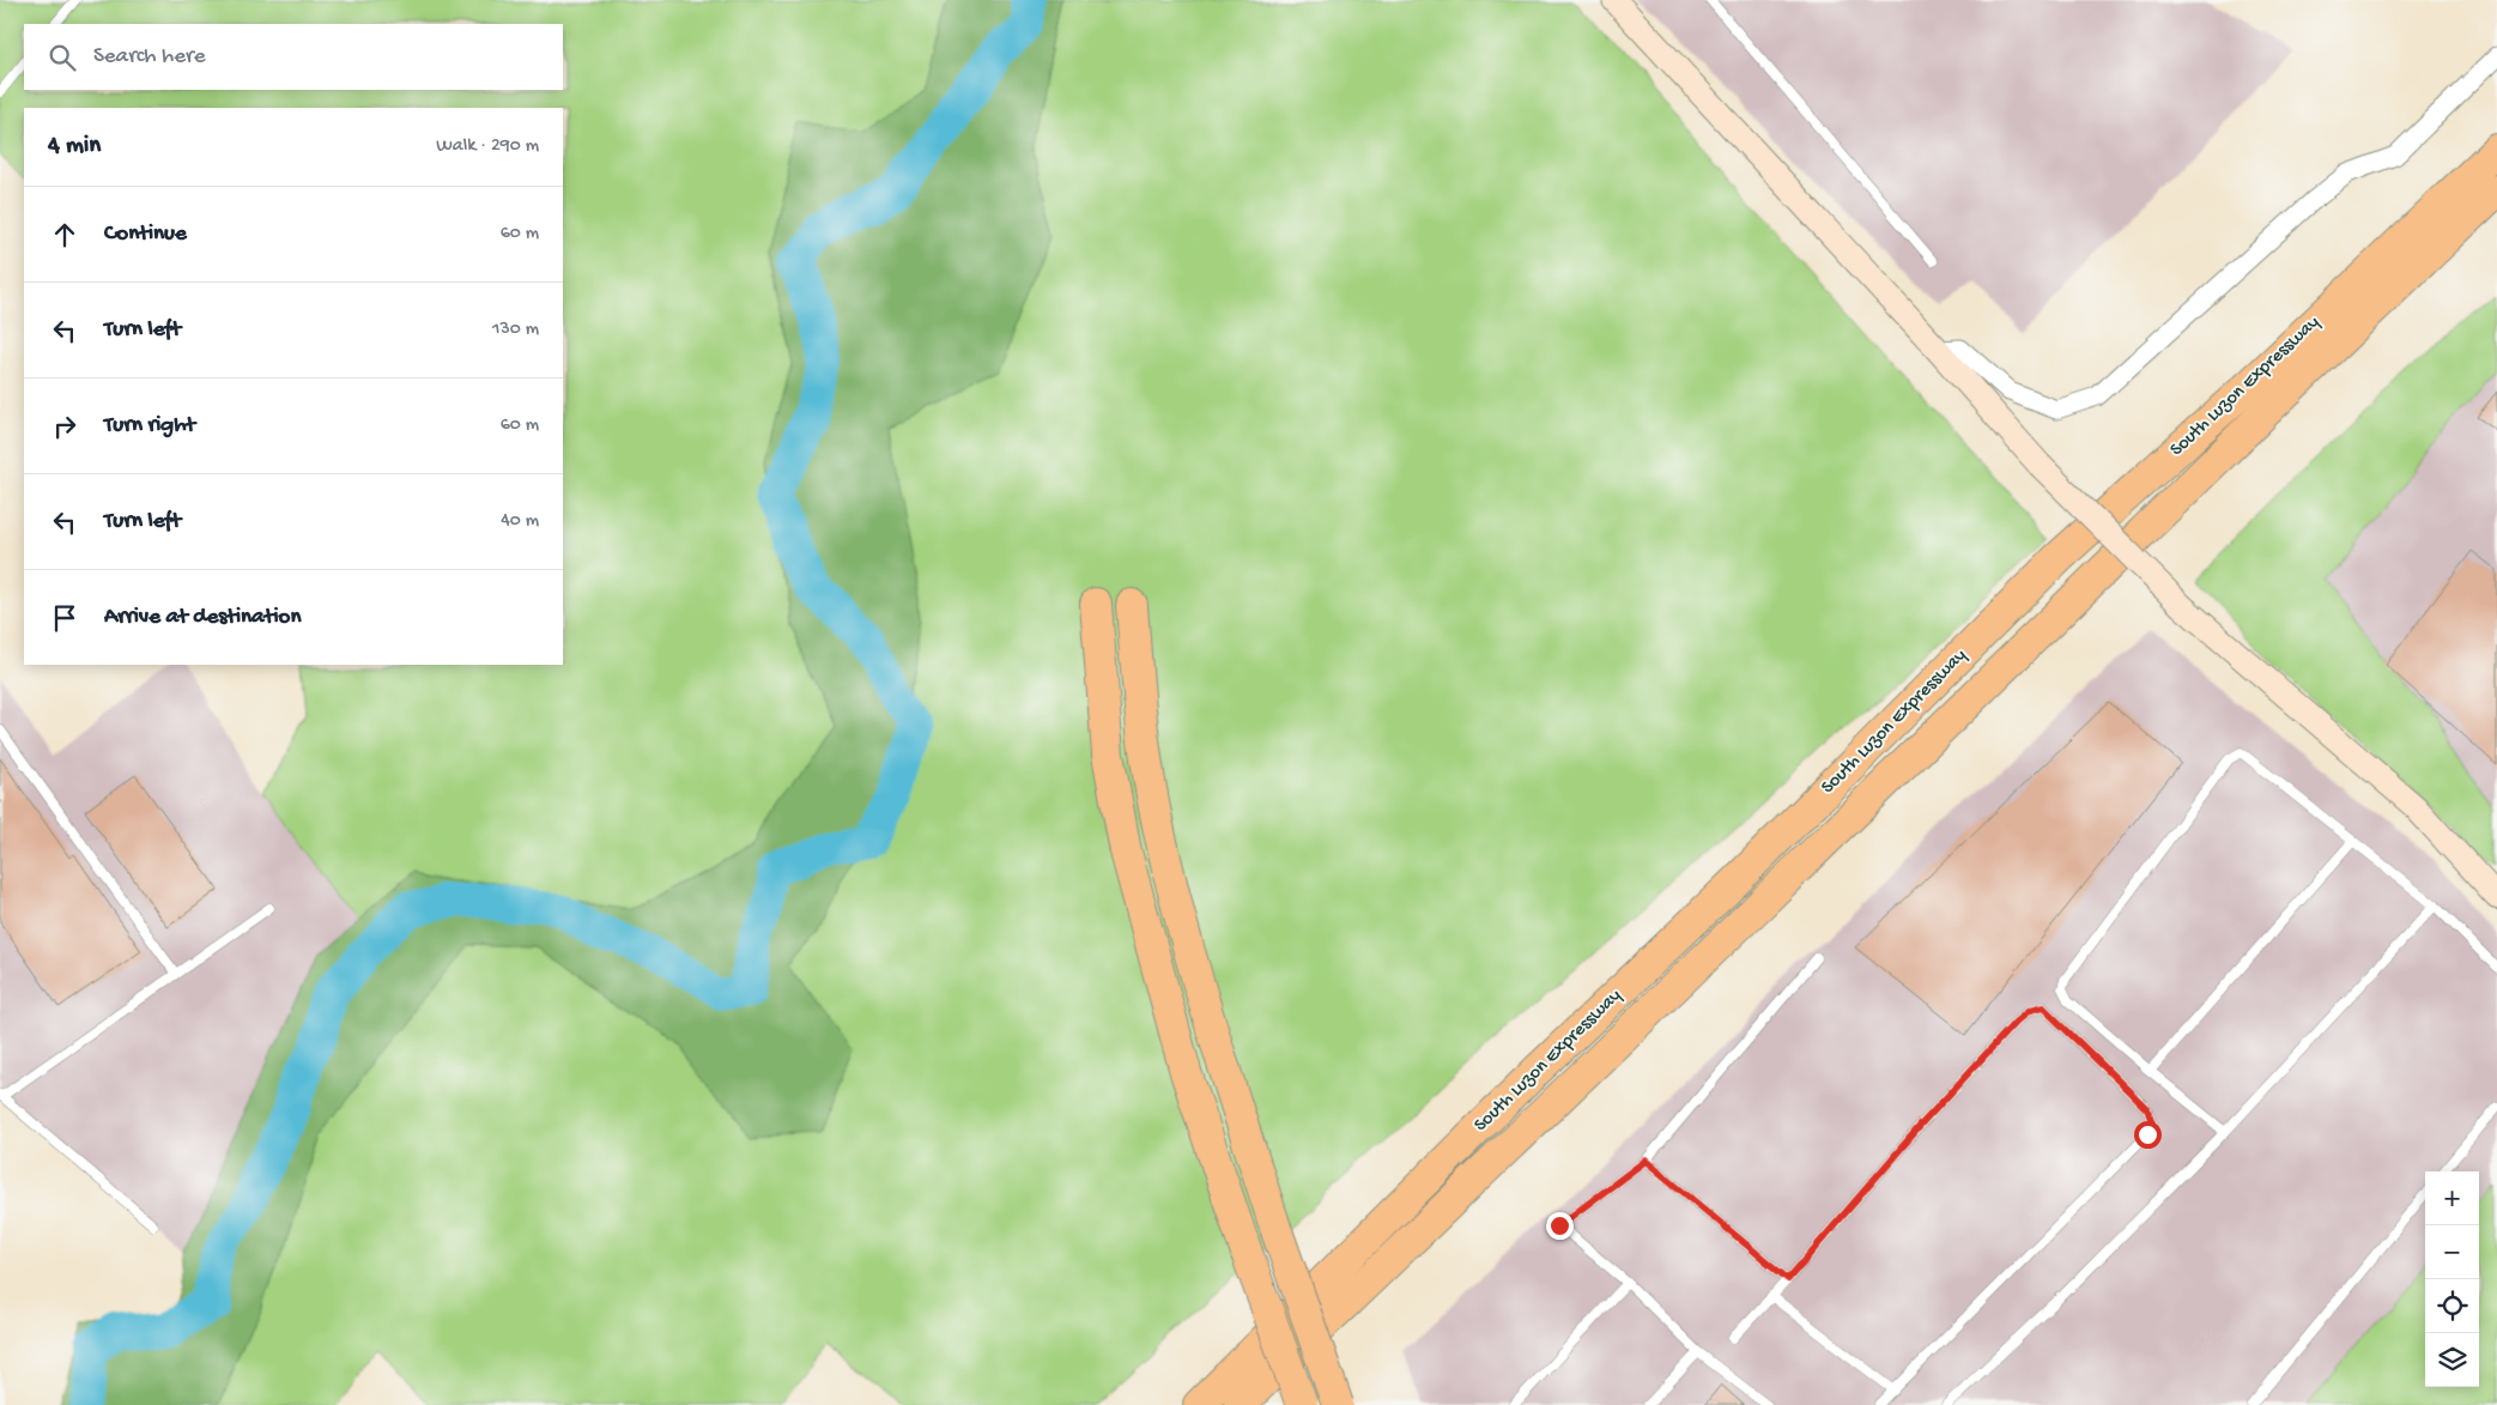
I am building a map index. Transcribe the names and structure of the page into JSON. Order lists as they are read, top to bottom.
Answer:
{
  "streets": {
    "highway": ["South Luzon Expressway"]
  },
  "page": {
    "search": "Search here",
    "heading": ["4 min", "Walk · 290 m"],
    "list": [
      ["Continue", "60 m"],
      ["Turn left", "130 m"],
      ["Turn right", "60 m"],
      ["Turn left", "40 m"],
      "Arrive at destination"
    ],
    "map_buttons": ["+", "−"]
  }
}
